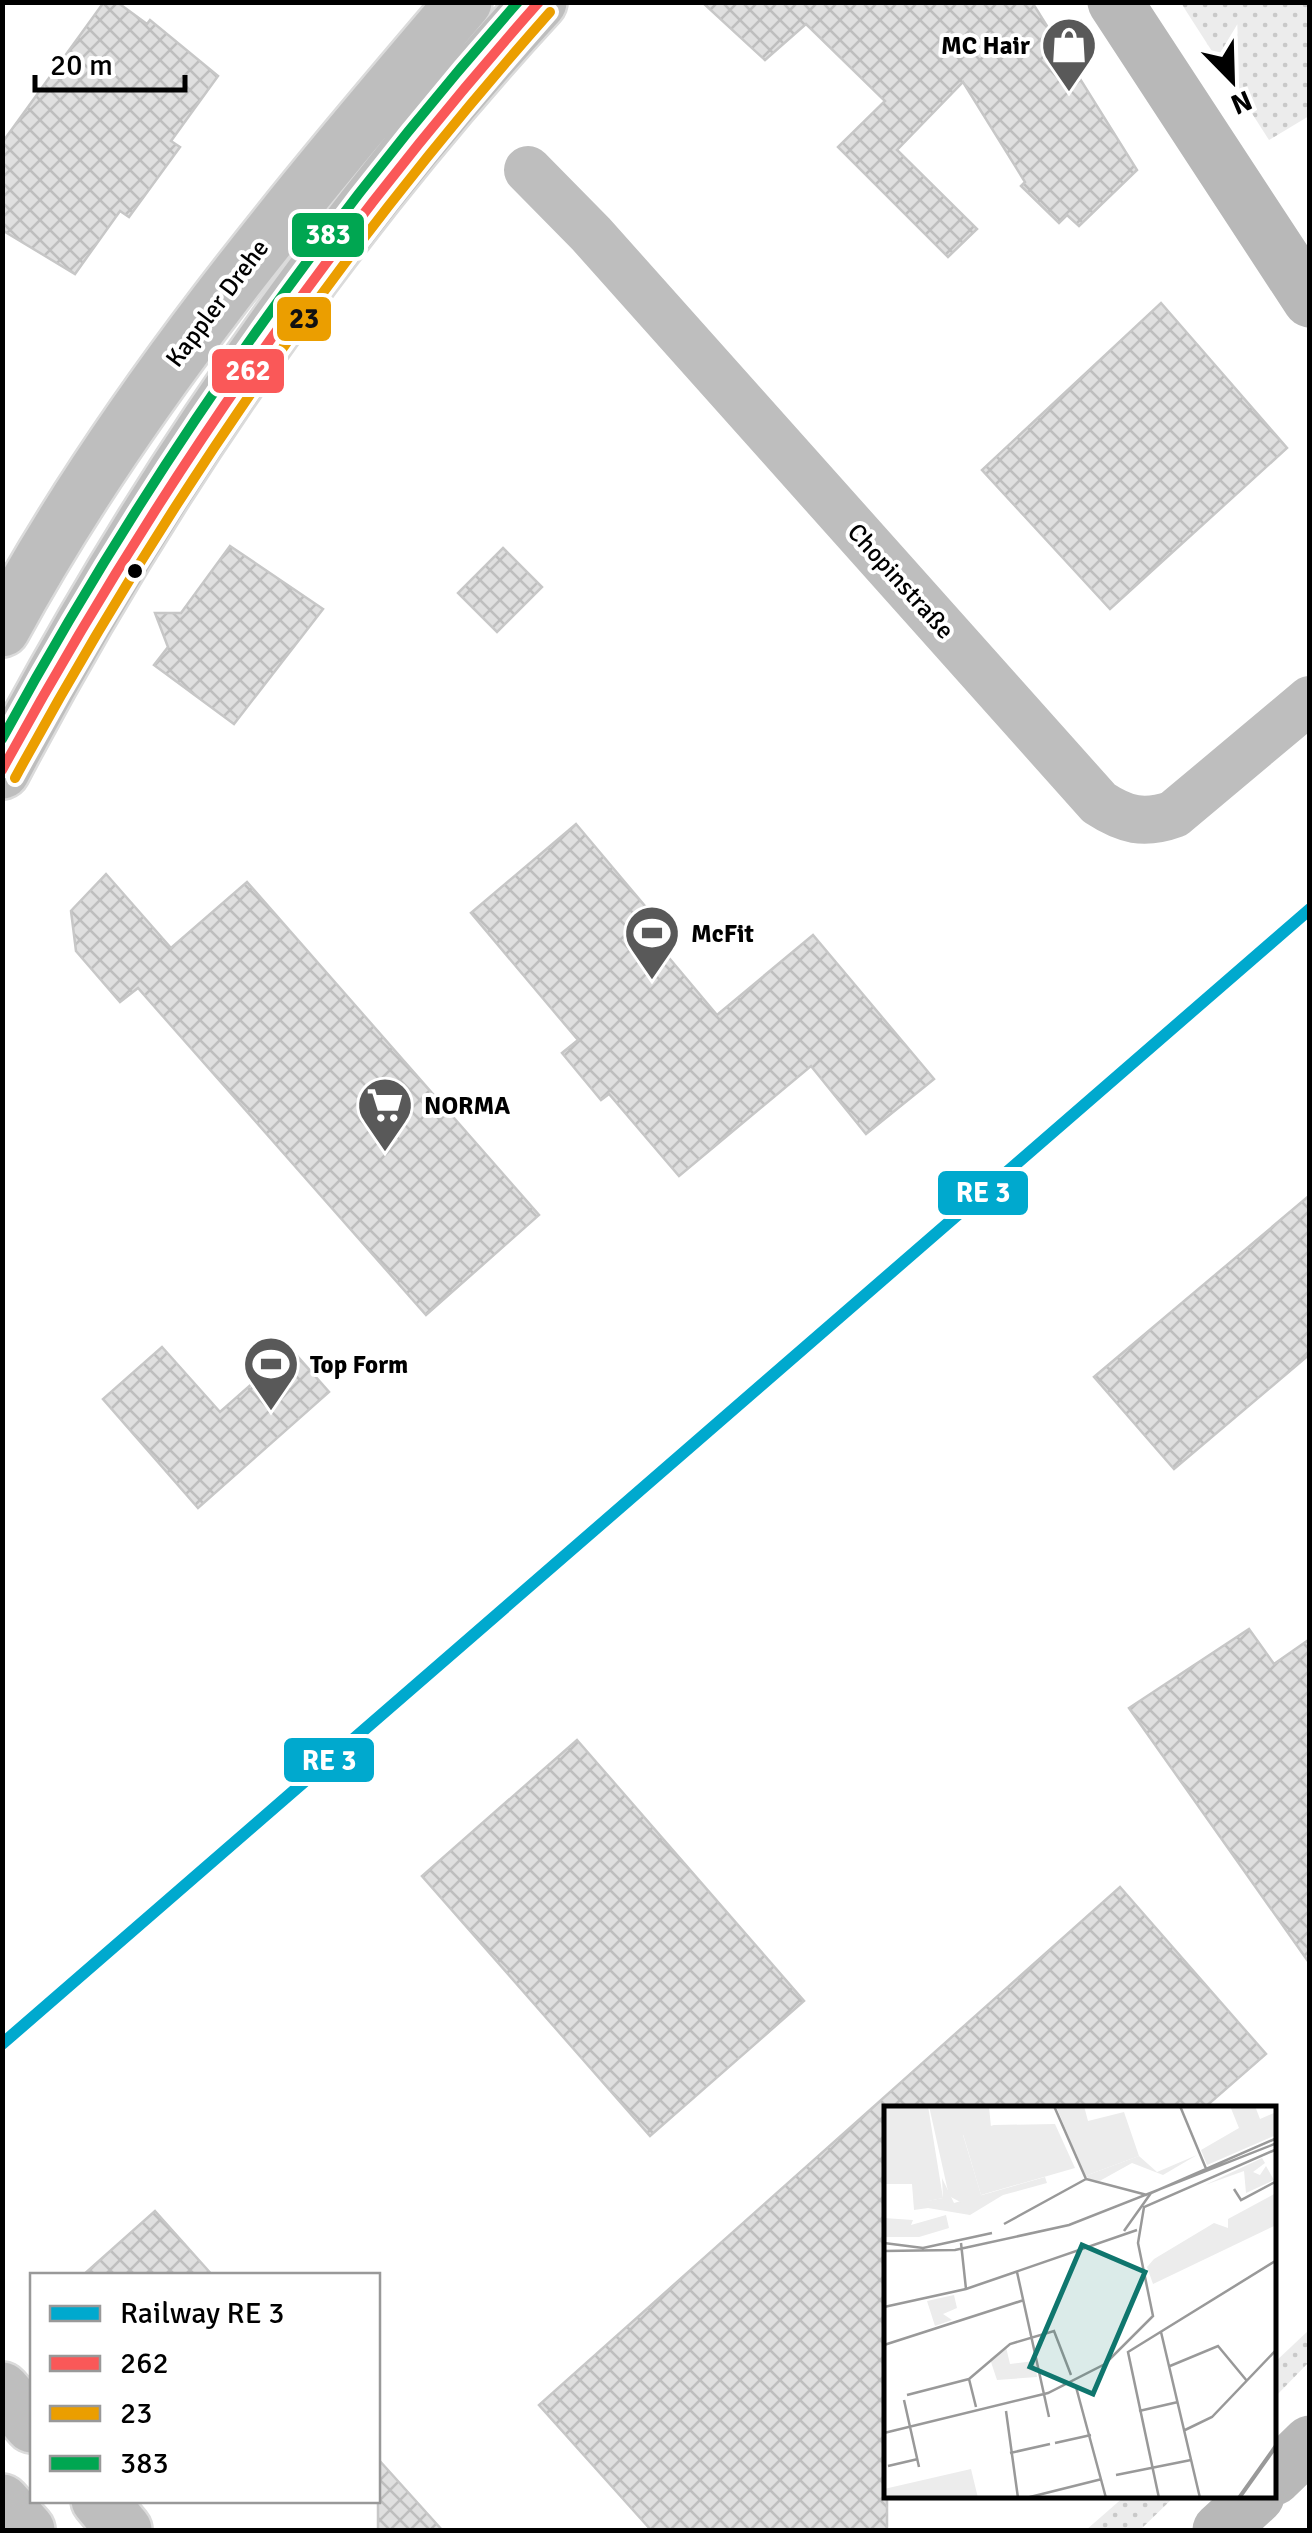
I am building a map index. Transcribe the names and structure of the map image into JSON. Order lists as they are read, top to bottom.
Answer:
{
  "streets": {
    "main road": ["Kappler Drehe"],
    "street": ["Chopinstraße"]
  },
  "places": {
    "shop": ["MC Hair"],
    "sports": ["McFit", "Top Form"],
    "supermarket": ["NORMA"]
  },
  "lines": ["transit line 262", "transit line 383", "transit line 23"],
  "legend": [
    "Railway RE 3",
    "262",
    "23",
    "383"
  ],
  "scale_bar": "20 m",
  "north": "bottom right"
}
